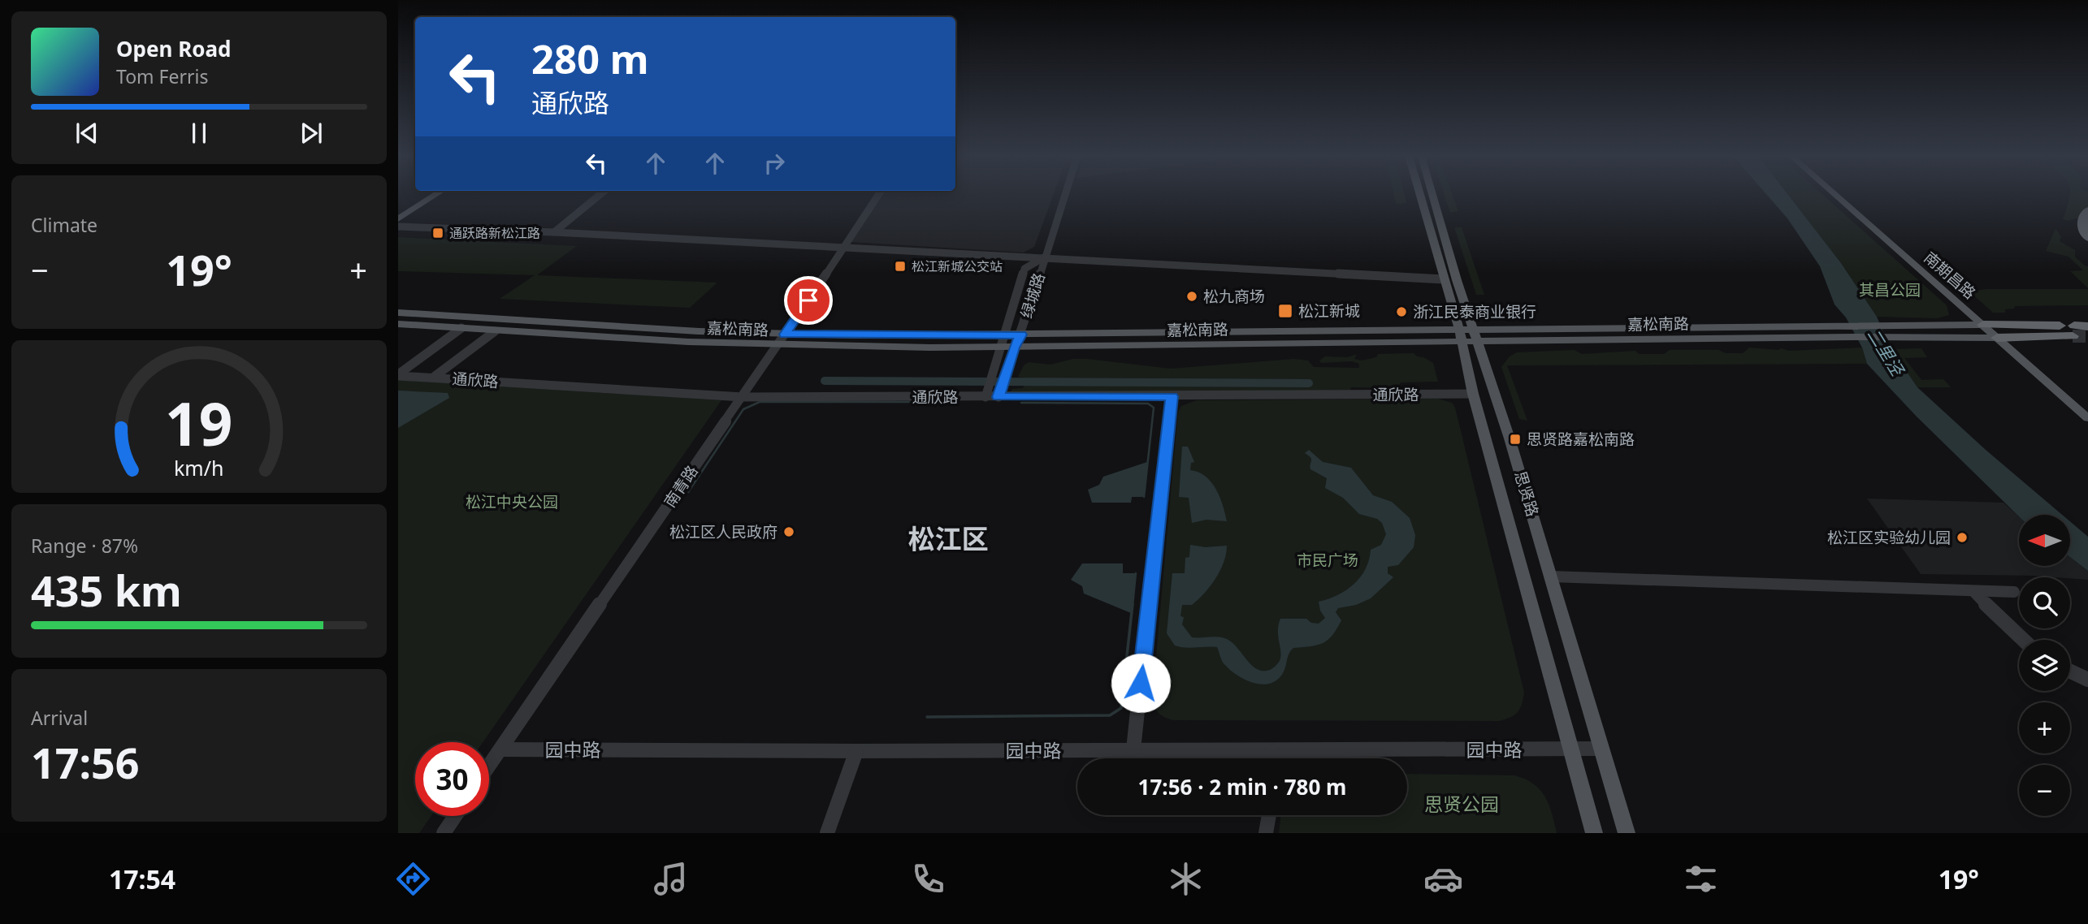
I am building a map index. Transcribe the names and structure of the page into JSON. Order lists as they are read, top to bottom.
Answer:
{
  "streets": {
    "main road": ["南期昌路", "嘉松南路", "思贤路"],
    "street": [
      "绿城路",
      "通欣路",
      "南青路",
      "园中路"
    ]
  },
  "crossings": [
    ["南期昌路", "嘉松南路"],
    ["绿城路", "嘉松南路"],
    ["绿城路", "通欣路"],
    ["嘉松南路", "南青路"],
    ["嘉松南路", "思贤路"],
    ["通欣路", "南青路"],
    ["通欣路", "思贤路"],
    ["南青路", "园中路"],
    ["思贤路", "园中路"]
  ],
  "districts": ["松江区"],
  "water": ["二里泾"],
  "parks": [
    "其昌公园",
    "松江中央公园",
    "市民广场",
    "思贤公园"
  ],
  "places": {
    "transit": [
      "通跃路新松江路",
      "松江新城公交站",
      "松江新城",
      "思贤路嘉松南路"
    ],
    "other": [
      "松九商场",
      "浙江民泰商业银行",
      "松江区人民政府",
      "松江区实验幼儿园"
    ]
  },
  "north": "left",
  "page": {
    "turn": ["280 m", "通欣路"],
    "song": ["Open Road", "Tom Ferris"],
    "tile": [
      "Climate",
      ["Range · 87%", "435 km"],
      ["Arrival", "17:56"]
    ],
    "heat": ["−", "19°", "+"],
    "map_buttons": ["+", "−"],
    "limit": "30",
    "trip": "17:56 · 2 min · 780 m",
    "tabs": ["17:54", "19°"],
    "gauge": ["19", "km/h"]
  }
}
